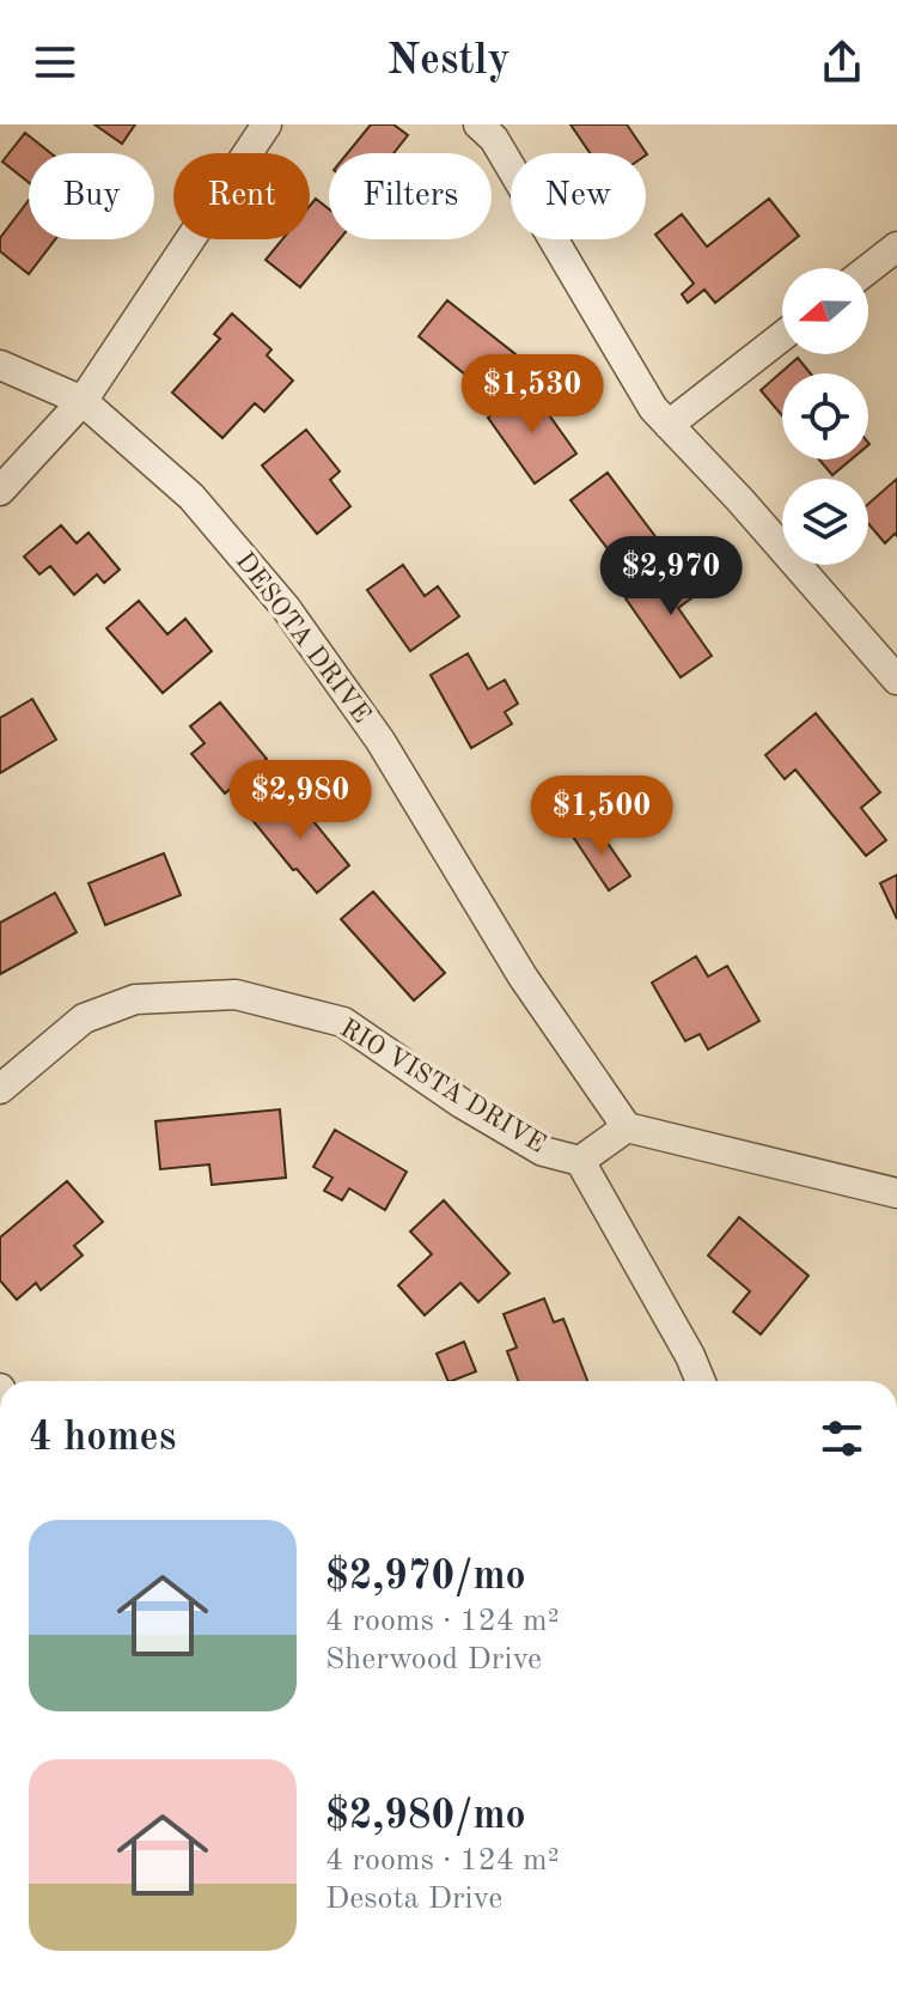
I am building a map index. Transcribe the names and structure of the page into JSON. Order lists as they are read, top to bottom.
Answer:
{
  "streets": {
    "street": ["DESOTA DRIVE", "RIO VISTA DRIVE"]
  },
  "crossings": [
    ["DESOTA DRIVE", "RIO VISTA DRIVE"]
  ],
  "north": "left",
  "page": {
    "header": "Nestly",
    "chip": [
      "Buy",
      "Rent",
      "Filters",
      "New"
    ],
    "price": [
      "$1,530",
      "$2,970",
      "$2,980",
      "$1,500"
    ],
    "heading": "4 homes",
    "list": [
      {
        "name": "$2,970/mo",
        "note": "4 rooms · 124 m² · Sherwood Drive"
      },
      {
        "name": "$2,980/mo",
        "note": "4 rooms · 124 m² · Desota Drive"
      }
    ]
  }
}
